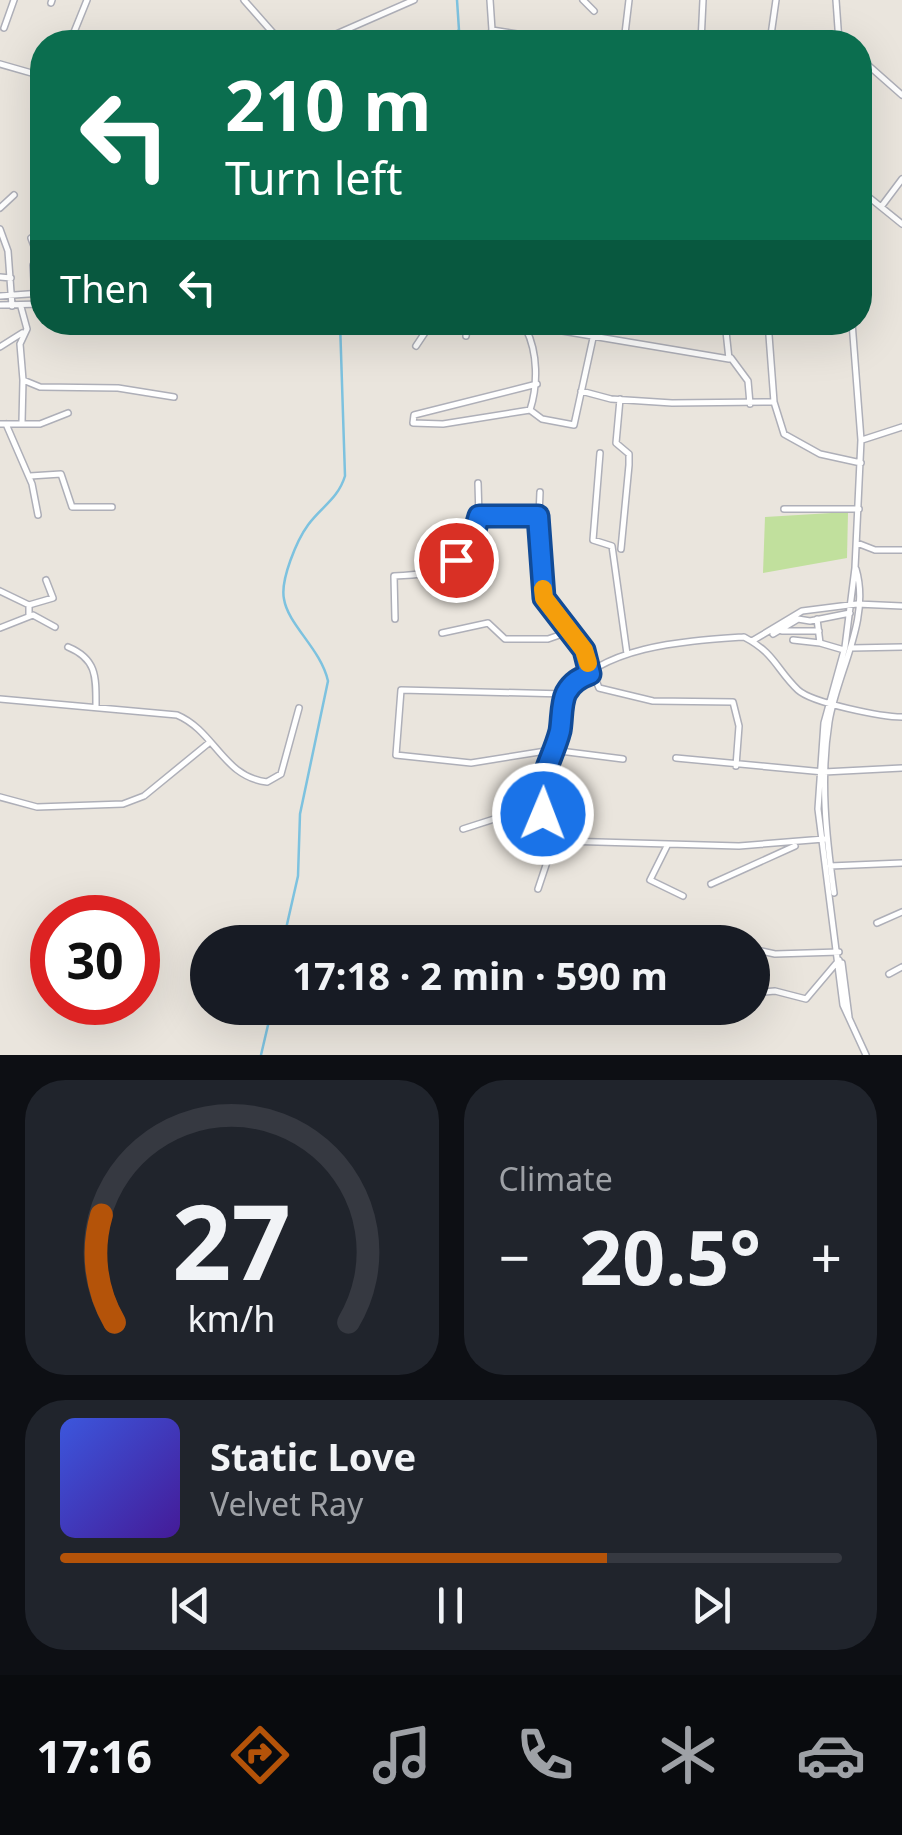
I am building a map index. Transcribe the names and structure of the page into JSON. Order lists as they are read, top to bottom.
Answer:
{
  "page": {
    "turn": ["210 m", "Turn left"],
    "then": "Then",
    "limit": "30",
    "trip": "17:18 · 2 min · 590 m",
    "tile": "Climate",
    "heat": ["−", "20.5°", "+"],
    "song": ["Static Love", "Velvet Ray"],
    "tabs": "17:16",
    "gauge": ["27", "km/h"]
  }
}
